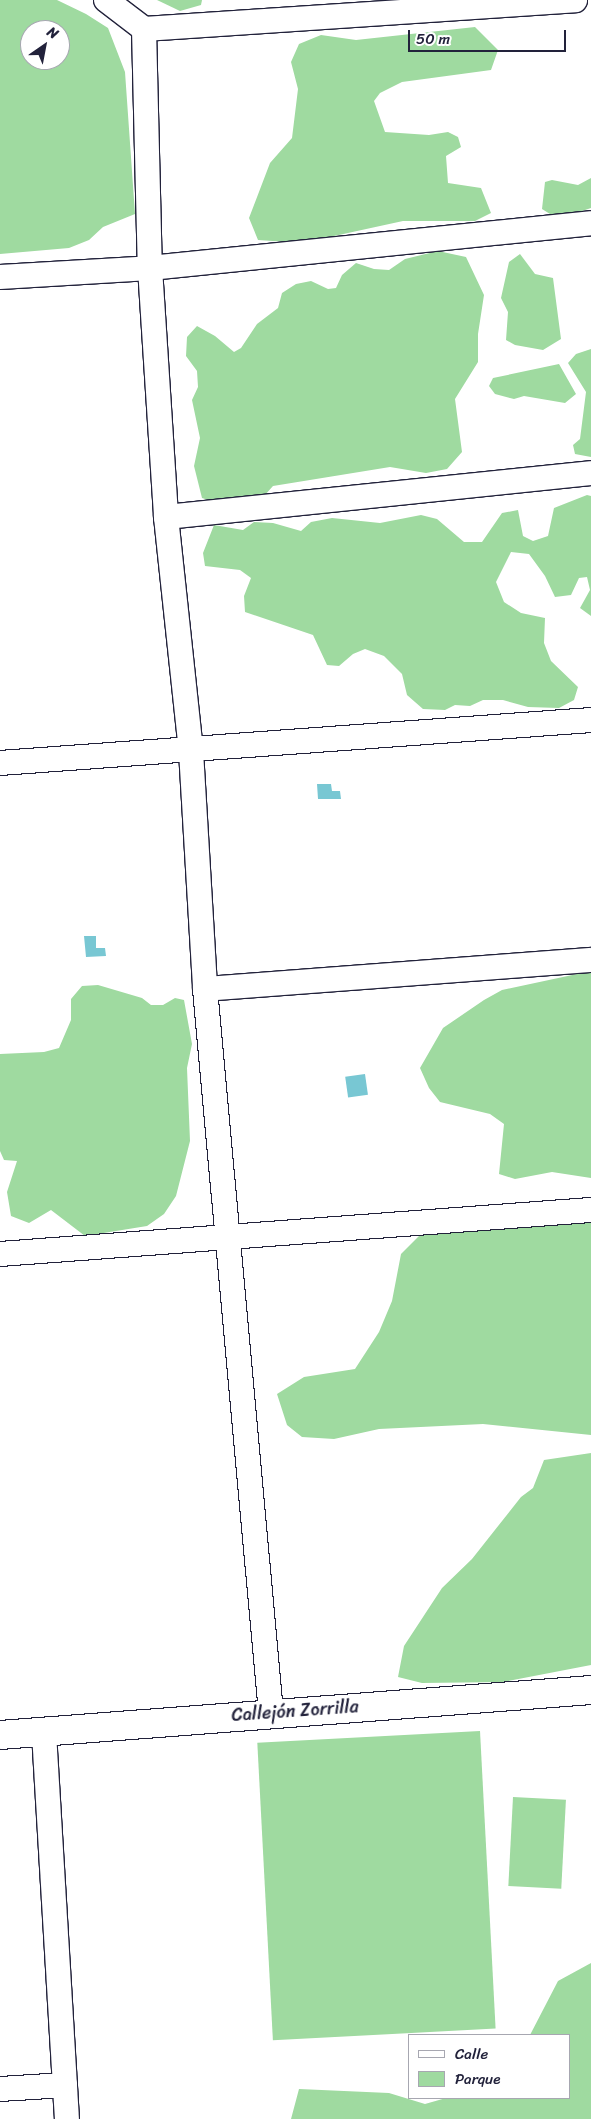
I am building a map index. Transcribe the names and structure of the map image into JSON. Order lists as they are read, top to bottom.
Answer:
{
  "streets": {
    "street": ["Callejón Zorrilla"]
  },
  "legend": ["Calle", "Parque"],
  "scale_bar": "50 m",
  "north": "top right"
}
